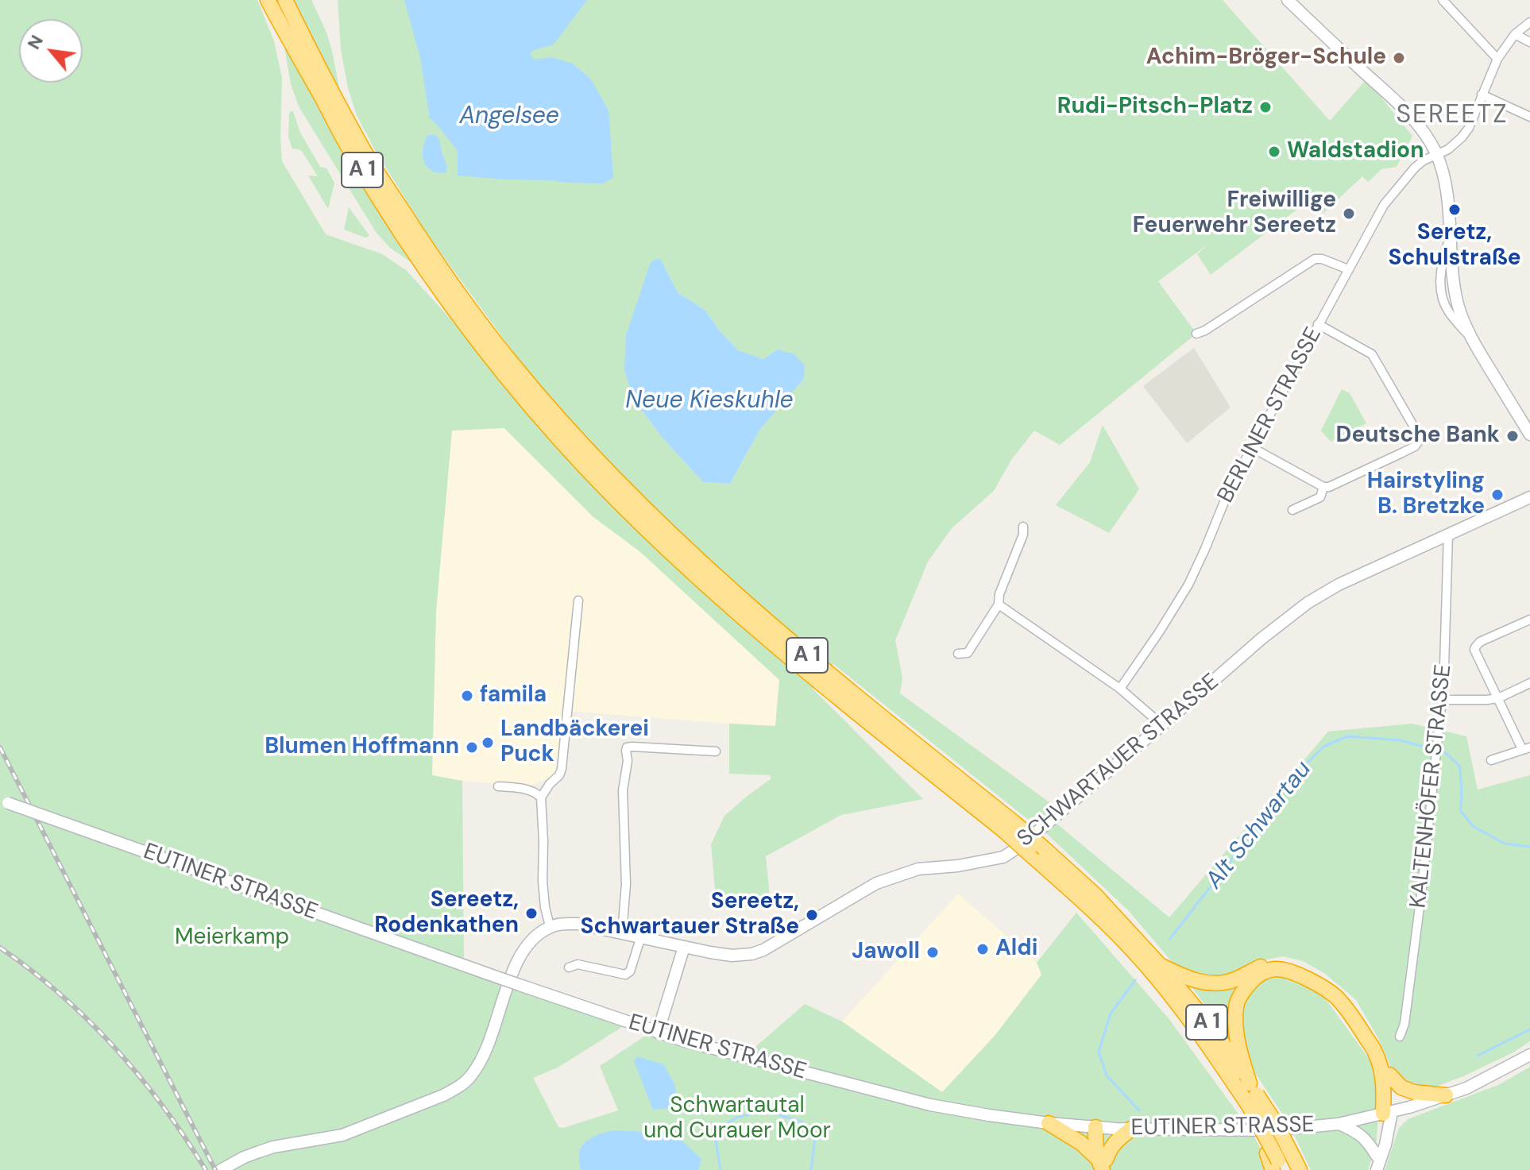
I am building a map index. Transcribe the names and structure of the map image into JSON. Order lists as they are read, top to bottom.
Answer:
{
  "streets": {
    "highway": ["A 1"],
    "main road": ["SCHWARTAUER STRASSE", "EUTINER STRASSE"],
    "street": ["BERLINER STRASSE", "KALTENHÖFER STRASSE"]
  },
  "crossings": [
    ["SCHWARTAUER STRASSE", "KALTENHÖFER STRASSE"]
  ],
  "districts": ["SEREETZ"],
  "water": ["Angelsee", "Neue Kieskuhle", "Alt Schwartau"],
  "parks": ["Meierkamp", "Schwartautal und Curauer Moor"],
  "places": [
    "Achim-Bröger-Schule",
    "Rudi-Pitsch-Platz",
    "Waldstadion",
    "Seretz, Schulstraße",
    "Freiwillige Feuerwehr Sereetz",
    "Deutsche Bank",
    "Hairstyling B. Bretzke",
    "famila",
    "Landbäckerei Puck",
    "Blumen Hoffmann",
    "Sereetz, Rodenkathen",
    "Sereetz, Schwartauer Straße",
    "Aldi",
    "Jawoll"
  ],
  "north": "top left"
}
